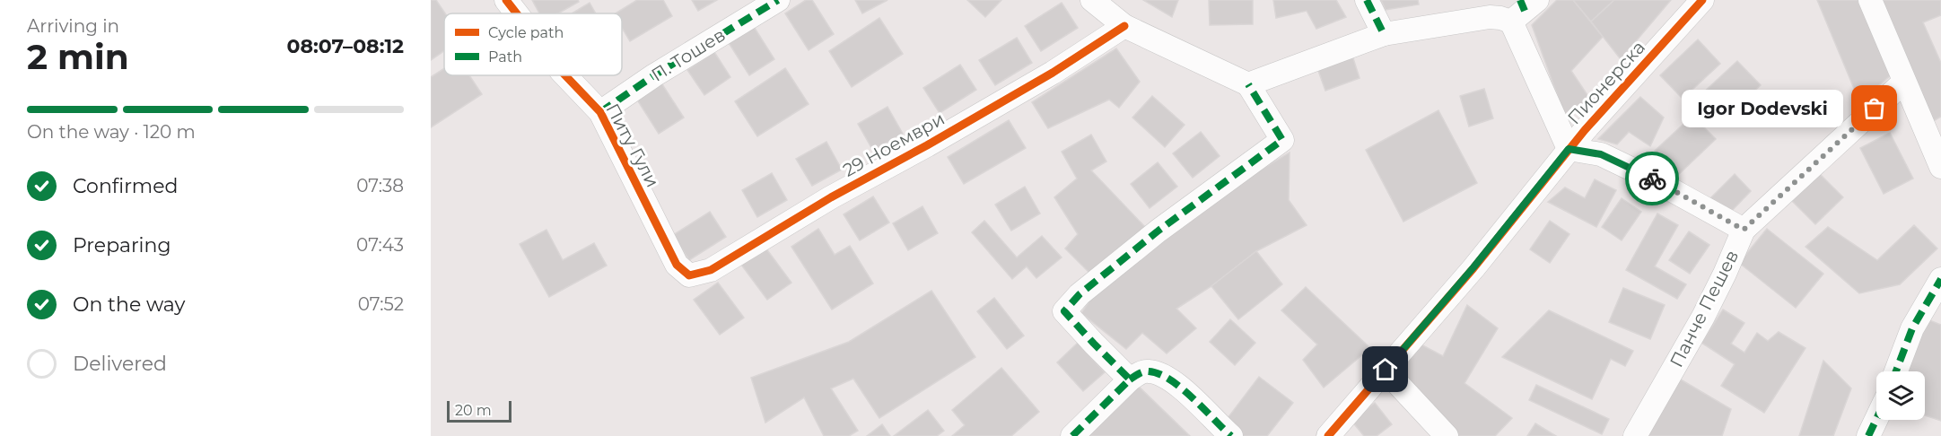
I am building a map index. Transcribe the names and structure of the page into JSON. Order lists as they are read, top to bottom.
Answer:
{
  "streets": {
    "street": [
      "П. Тошев",
      "Пионерска",
      "29 Ноември",
      "Питу Гули",
      "Панче Пешев"
    ]
  },
  "crossings": [
    ["П. Тошев", "Питу Гули"],
    ["29 Ноември", "Питу Гули"]
  ],
  "places": ["Igor Dodevski"],
  "legend": ["Cycle path", "Path"],
  "scale_bar": "20 m",
  "page": {
    "heading": ["2 min", "Arriving in", "08:07–08:12"],
    "bubble": "Igor Dodevski",
    "bar": "On the way · 120 m",
    "list": [
      ["Confirmed", "07:38"],
      ["Preparing", "07:43"],
      ["On the way", "07:52"],
      "Delivered"
    ],
    "scale": "20 m"
  }
}
